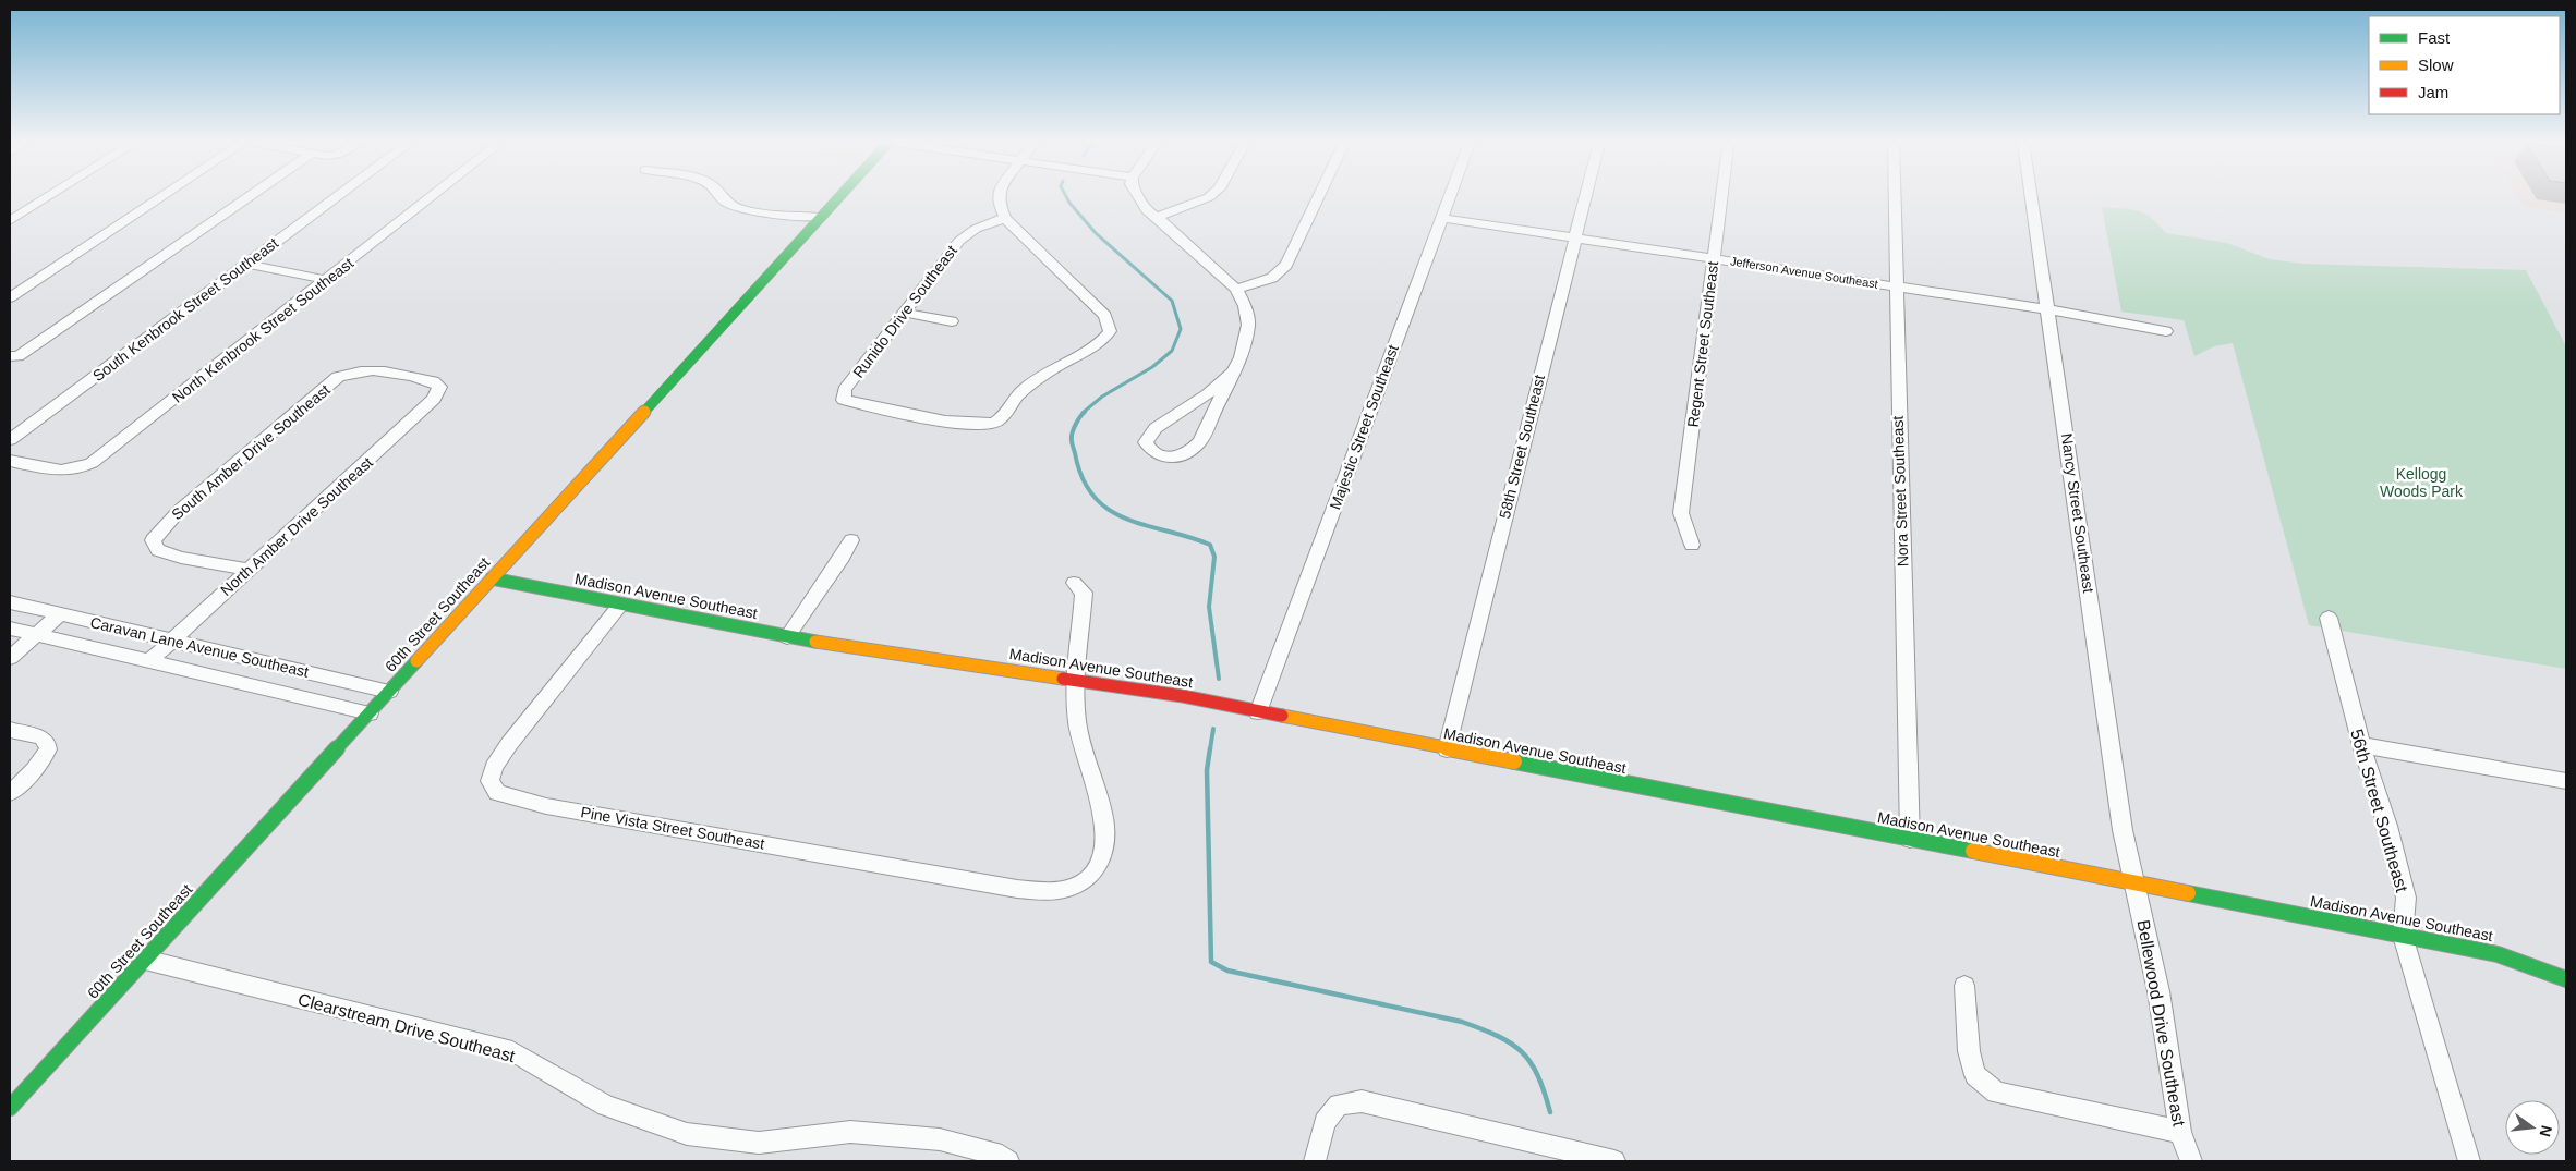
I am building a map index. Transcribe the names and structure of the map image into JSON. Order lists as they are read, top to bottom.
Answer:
{
  "streets": {
    "street": [
      "Jefferson Avenue Southeast",
      "South Kenbrook Street Southeast",
      "Runido Drive Southeast",
      "North Kenbrook Street Southeast",
      "Regent Street Southeast",
      "Majestic Street Southeast",
      "58th Street Southeast",
      "South Amber Drive Southeast",
      "Nora Street Southeast",
      "Nancy Street Southeast",
      "North Amber Drive Southeast",
      "Madison Avenue Southeast",
      "60th Street Southeast",
      "Caravan Lane Avenue Southeast",
      "56th Street Southeast",
      "Pine Vista Street Southeast",
      "Bellewood Drive Southeast",
      "Clearstream Drive Southeast"
    ]
  },
  "crossings": [
    ["Jefferson Avenue Southeast", "Regent Street Southeast"],
    ["Jefferson Avenue Southeast", "Majestic Street Southeast"],
    ["Jefferson Avenue Southeast", "58th Street Southeast"],
    ["Jefferson Avenue Southeast", "Nora Street Southeast"],
    ["Jefferson Avenue Southeast", "Nancy Street Southeast"],
    ["Majestic Street Southeast", "Madison Avenue Southeast"],
    ["58th Street Southeast", "Madison Avenue Southeast"],
    ["South Amber Drive Southeast", "North Amber Drive Southeast"],
    ["Nora Street Southeast", "Madison Avenue Southeast"],
    ["Nancy Street Southeast", "Madison Avenue Southeast"],
    ["Nancy Street Southeast", "Bellewood Drive Southeast"],
    ["North Amber Drive Southeast", "Caravan Lane Avenue Southeast"],
    ["Madison Avenue Southeast", "60th Street Southeast"],
    ["Madison Avenue Southeast", "56th Street Southeast"],
    ["Madison Avenue Southeast", "Pine Vista Street Southeast"],
    ["Madison Avenue Southeast", "Bellewood Drive Southeast"],
    ["60th Street Southeast", "Caravan Lane Avenue Southeast"],
    ["60th Street Southeast", "Clearstream Drive Southeast"]
  ],
  "parks": ["Kellogg Woods Park"],
  "legend": ["Fast", "Slow", "Jam"],
  "north": "right"
}
